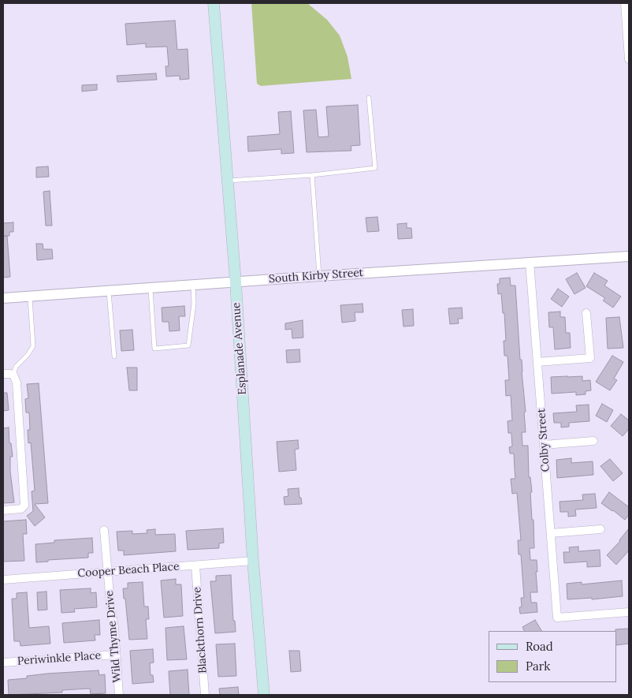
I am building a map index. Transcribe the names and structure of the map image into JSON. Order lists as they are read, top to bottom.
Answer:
{
  "streets": {
    "main road": ["Esplanade Avenue"],
    "street": [
      "South Kirby Street",
      "Colby Street",
      "Cooper Beach Place",
      "Blackthorn Drive",
      "Wild Thyme Drive",
      "Periwinkle Place"
    ]
  },
  "crossings": [
    ["South Kirby Street", "Esplanade Avenue"],
    ["South Kirby Street", "Colby Street"],
    ["Esplanade Avenue", "Cooper Beach Place"],
    ["Cooper Beach Place", "Blackthorn Drive"],
    ["Cooper Beach Place", "Wild Thyme Drive"],
    ["Wild Thyme Drive", "Periwinkle Place"]
  ],
  "legend": ["Road", "Park"]
}
